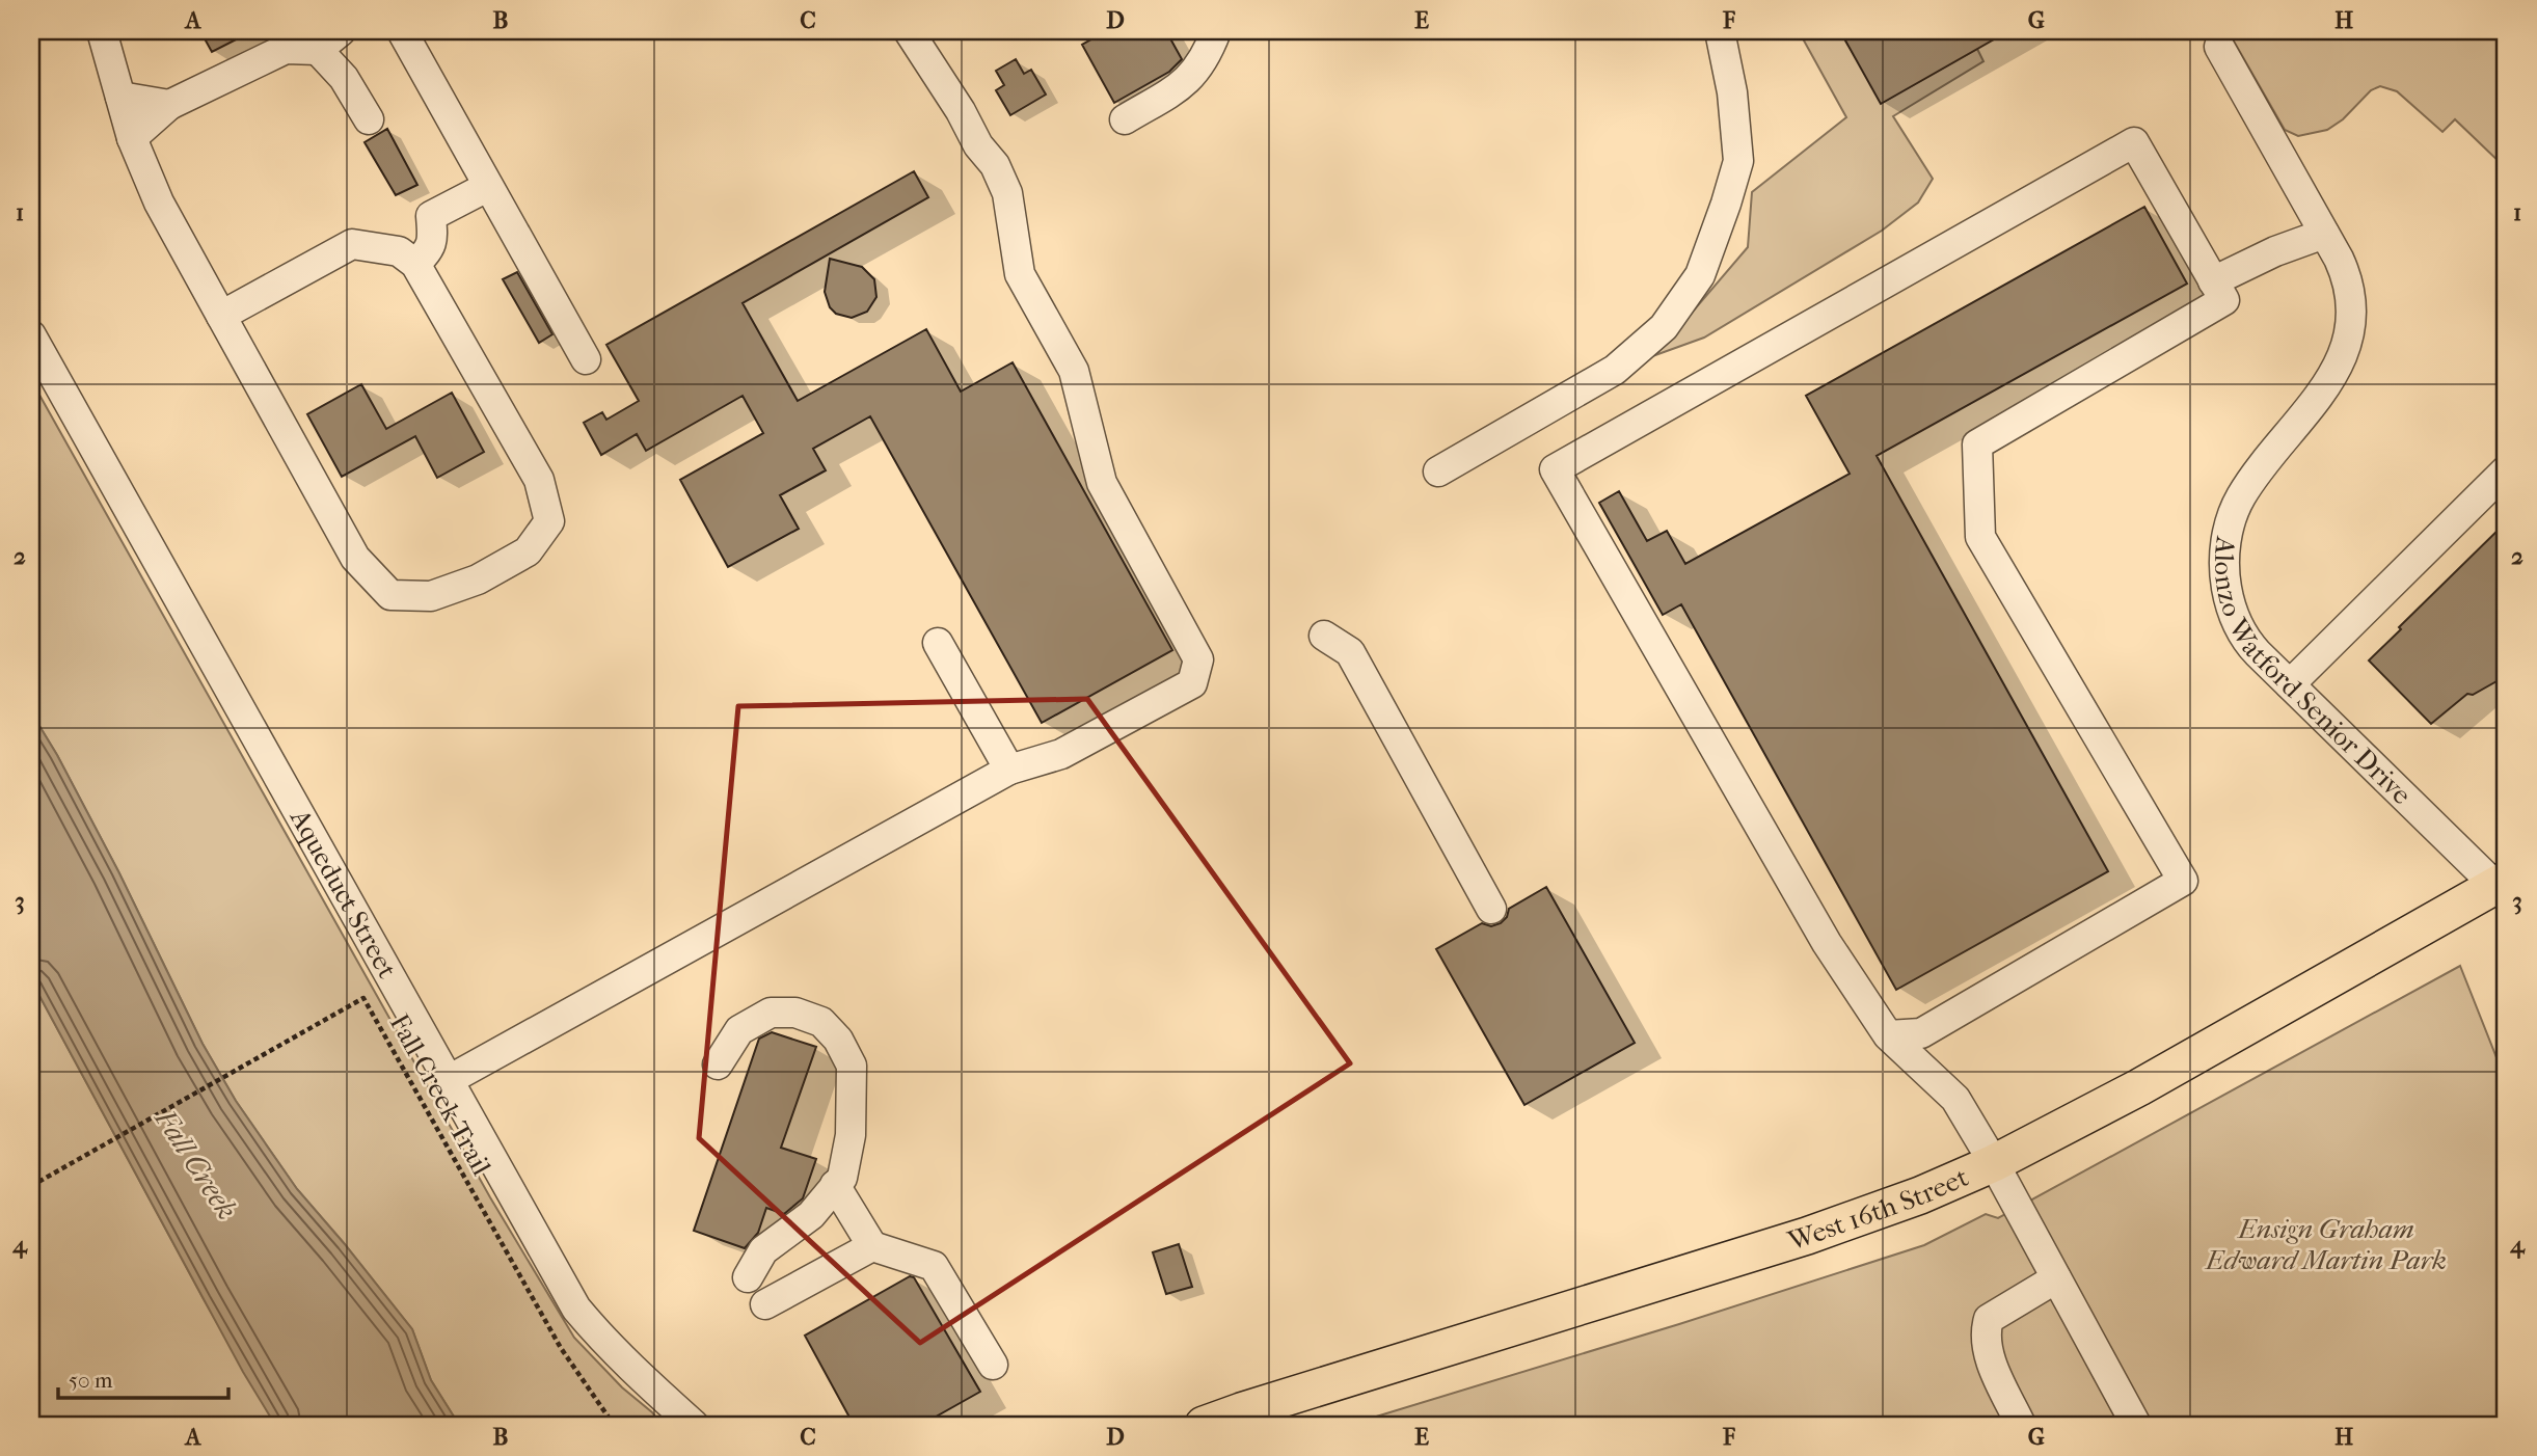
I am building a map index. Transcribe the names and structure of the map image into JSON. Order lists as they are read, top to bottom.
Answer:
{
  "streets": {
    "main road": ["West 16th Street"],
    "street": ["Alonzo Watford Senior Drive", "Aqueduct Street"],
    "path": ["Fall Creek Trail"]
  },
  "crossings": [
    ["Alonzo Watford Senior Drive", "West 16th Street"]
  ],
  "water": ["Fall Creek"],
  "parks": ["Ensign Graham Edward Martin Park"],
  "scale_bar": "50 m",
  "grid": {
    "columns": [
      "A",
      "B",
      "C",
      "D",
      "E",
      "F",
      "G",
      "H"
    ],
    "rows": [
      "1",
      "2",
      "3",
      "4"
    ]
  }
}
